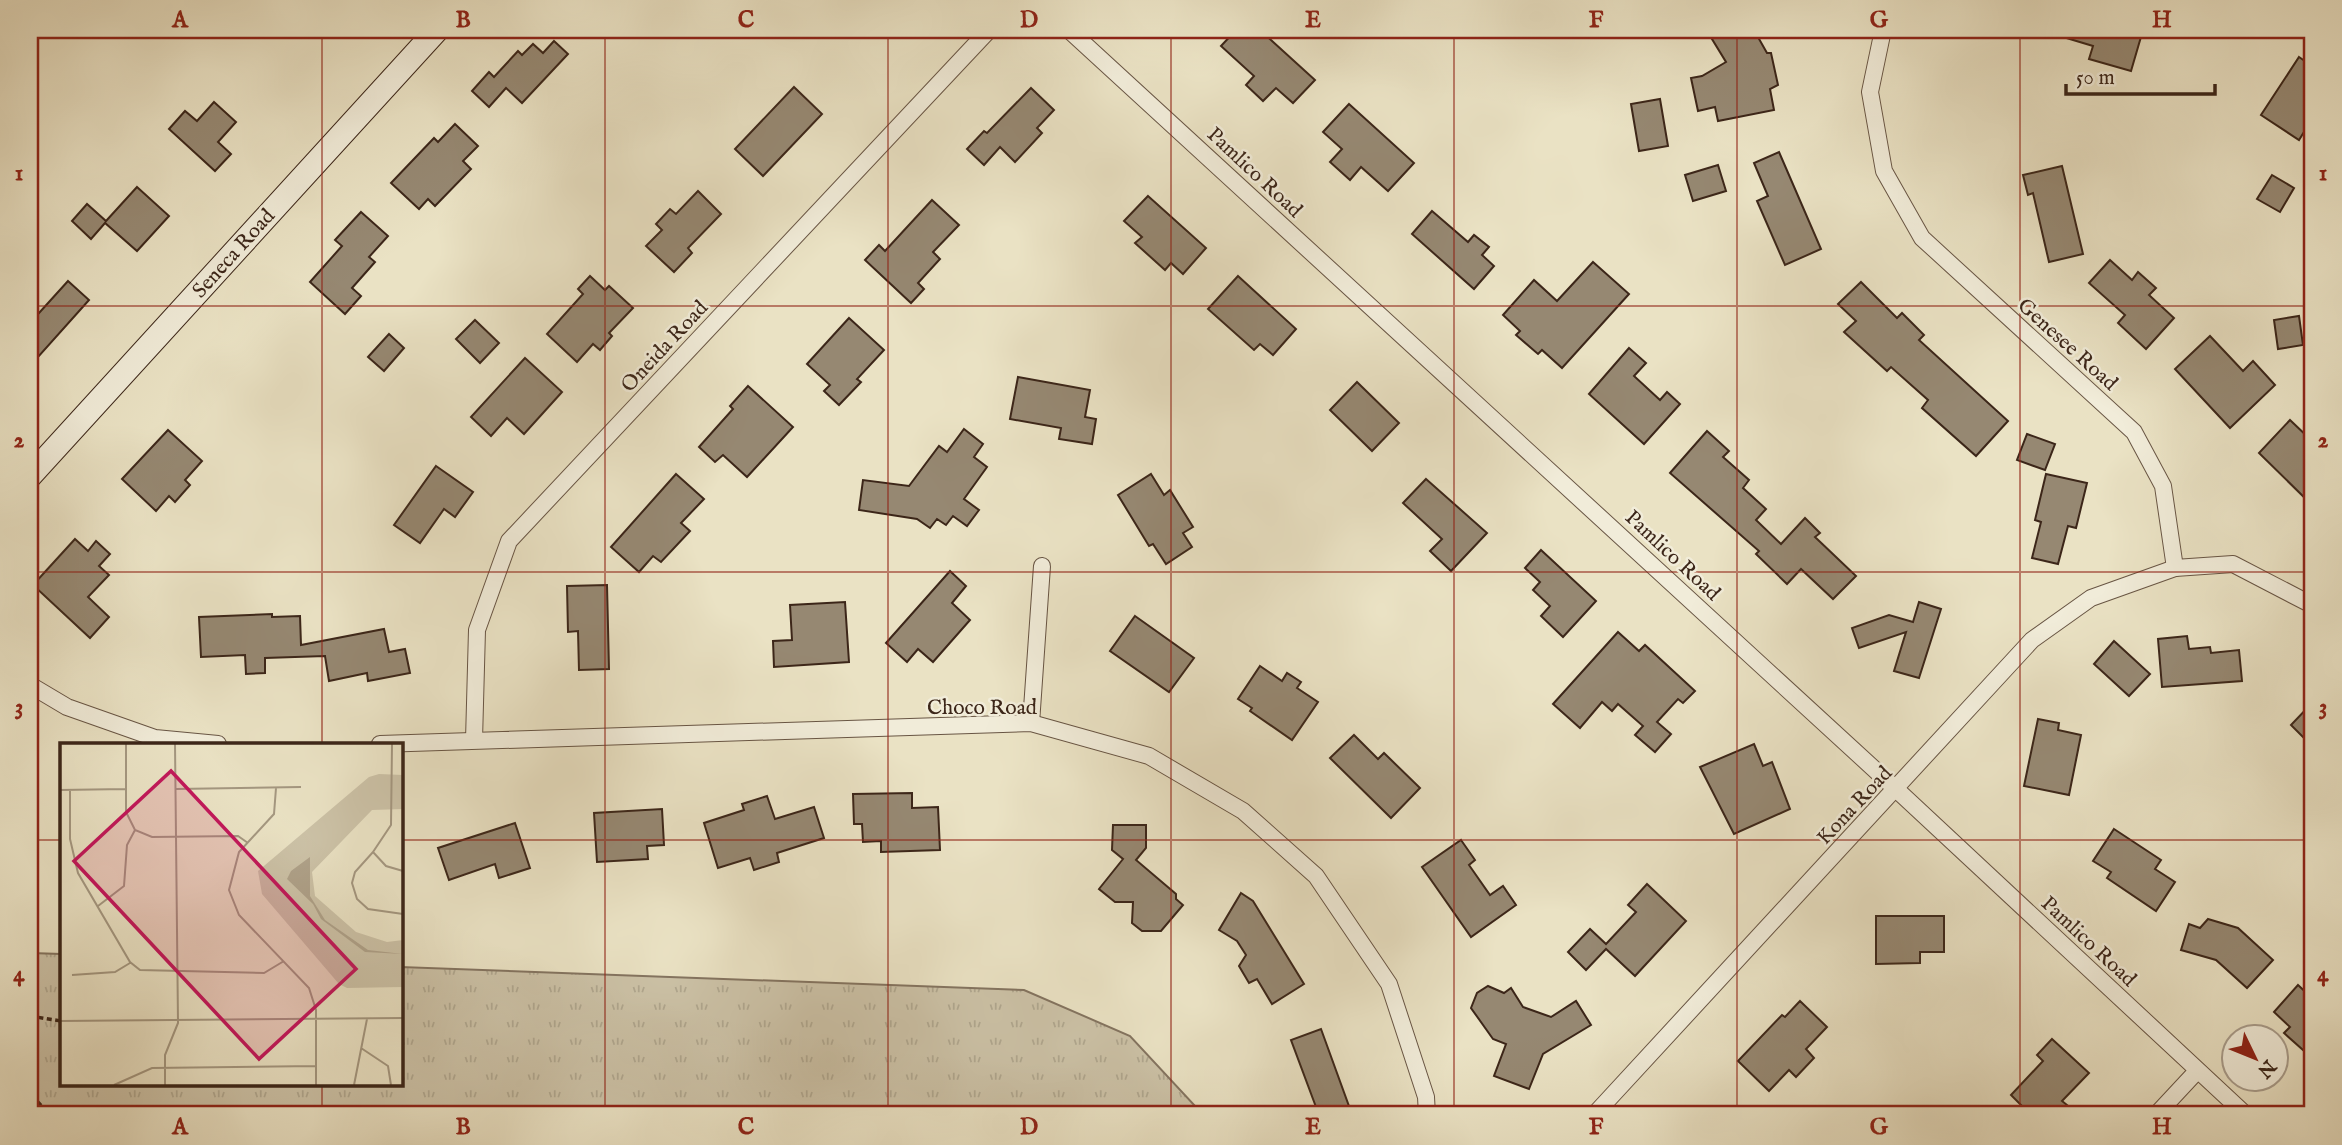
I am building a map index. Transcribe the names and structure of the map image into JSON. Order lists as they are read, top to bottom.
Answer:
{
  "streets": {
    "street": [
      "Pamlico Road",
      "Seneca Road",
      "Genesee Road",
      "Oneida Road",
      "Choco Road",
      "Kona Road"
    ]
  },
  "crossings": [
    ["Pamlico Road", "Kona Road"],
    ["Genesee Road", "Kona Road"],
    ["Oneida Road", "Choco Road"]
  ],
  "scale_bar": "50 m",
  "north": "bottom right",
  "grid": {
    "columns": [
      "A",
      "B",
      "C",
      "D",
      "E",
      "F",
      "G",
      "H"
    ],
    "rows": [
      "1",
      "2",
      "3",
      "4"
    ]
  }
}
